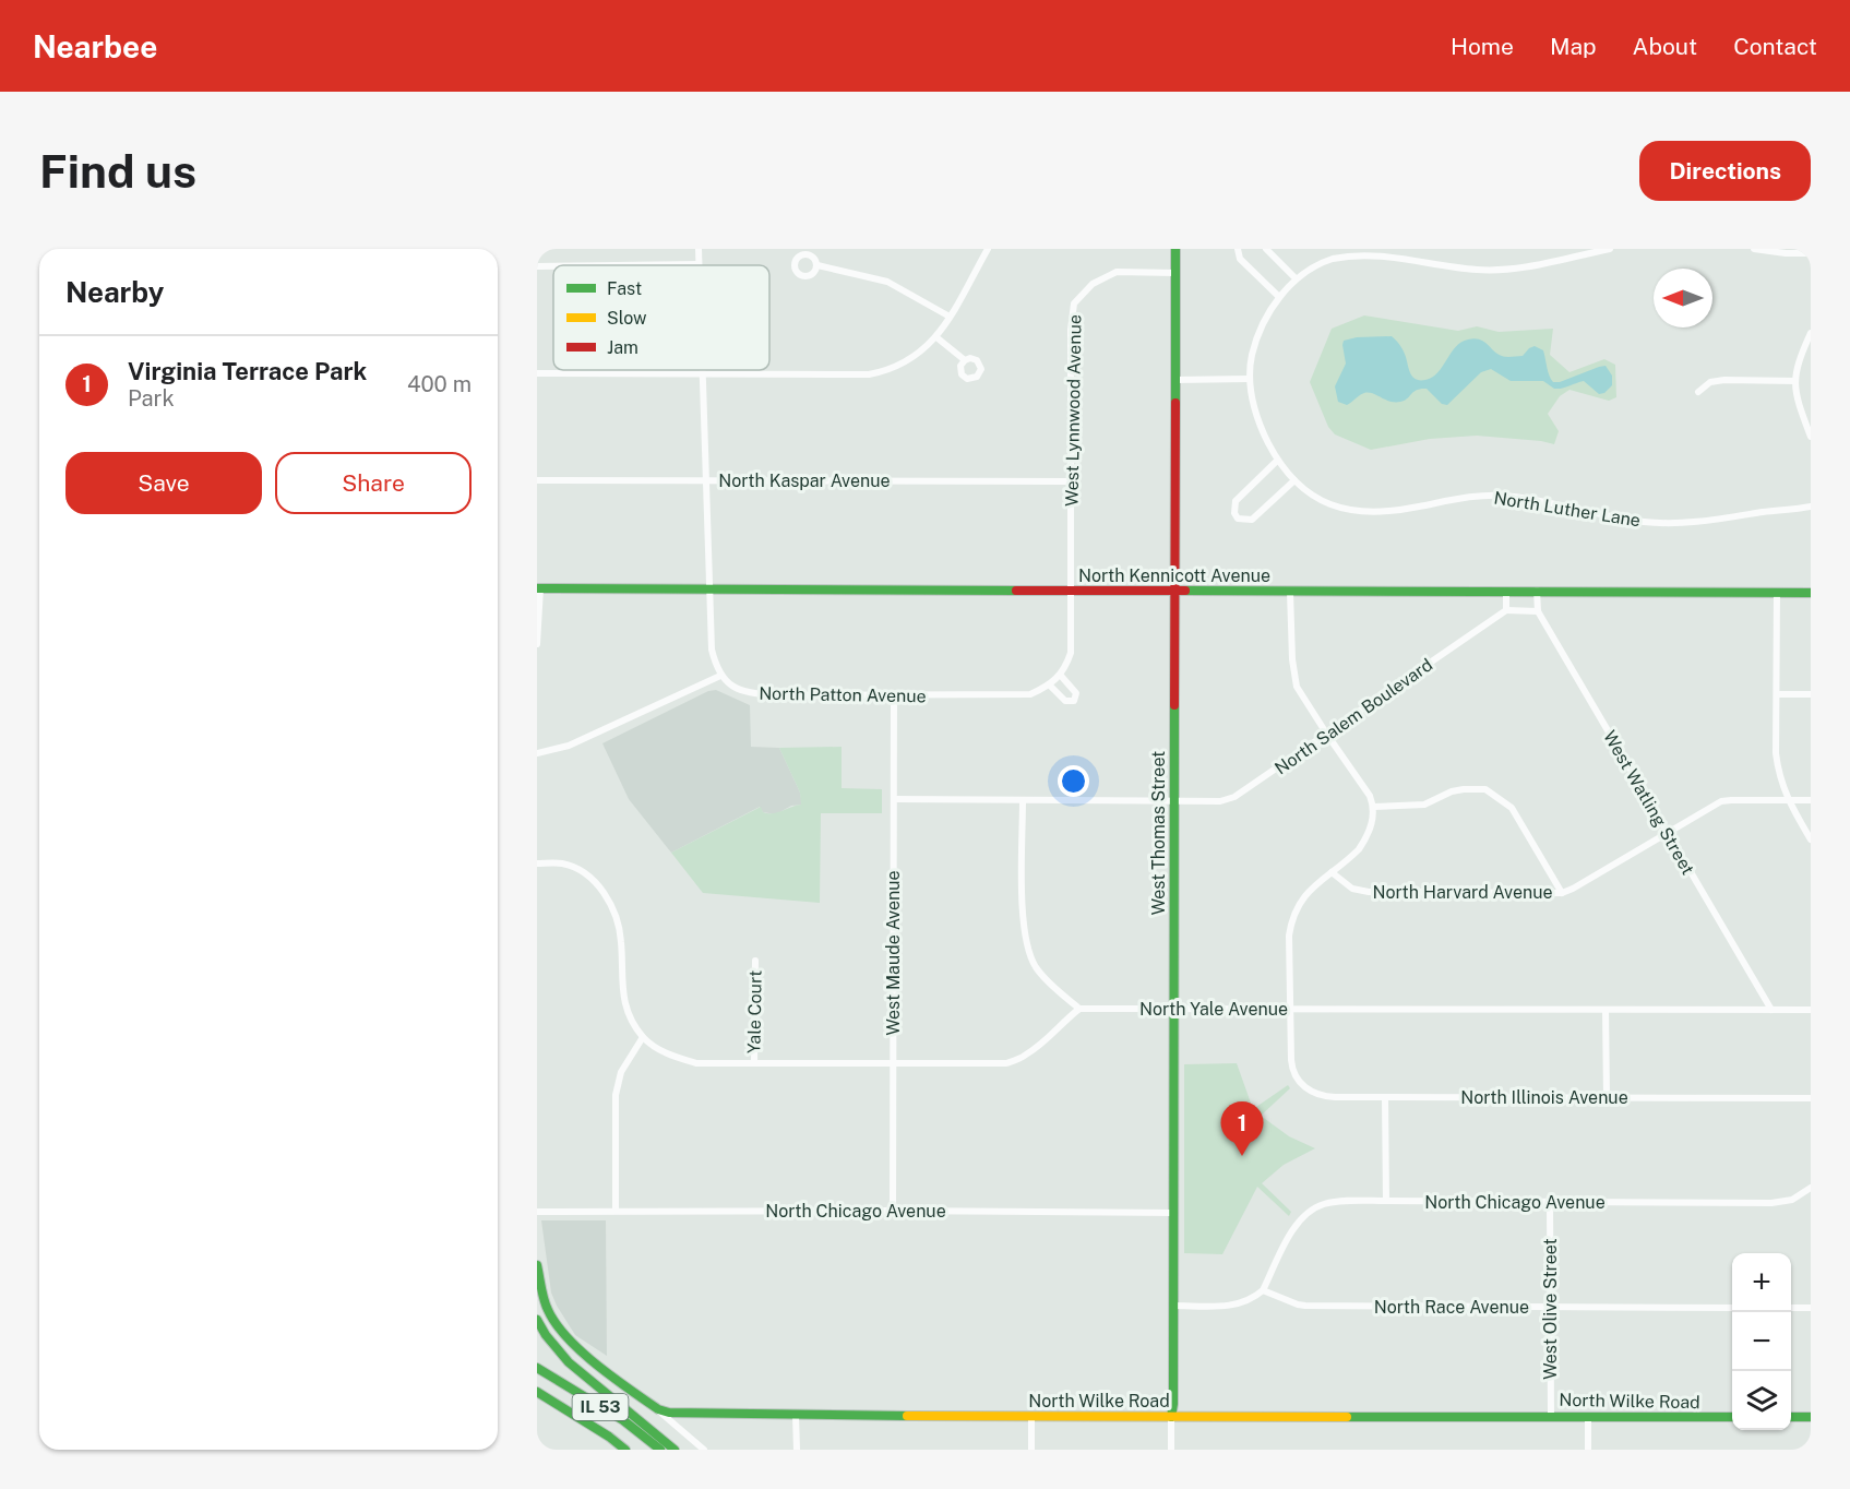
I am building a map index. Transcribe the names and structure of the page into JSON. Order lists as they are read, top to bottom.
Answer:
{
  "streets": {
    "main road": [
      "North Kennicott Avenue",
      "West Thomas Street",
      "North Wilke Road",
      "IL 53"
    ],
    "street": [
      "West Lynnwood Avenue",
      "North Kaspar Avenue",
      "North Luther Lane",
      "North Patton Avenue",
      "North Salem Boulevard",
      "West Watling Street",
      "North Harvard Avenue",
      "West Maude Avenue",
      "North Yale Avenue",
      "Yale Court",
      "North Illinois Avenue",
      "North Chicago Avenue",
      "North Race Avenue",
      "West Olive Street"
    ]
  },
  "crossings": [
    ["West Lynnwood Avenue", "North Kaspar Avenue"],
    ["West Lynnwood Avenue", "North Kennicott Avenue"],
    ["West Lynnwood Avenue", "West Thomas Street"],
    ["North Kennicott Avenue", "West Watling Street"],
    ["North Kennicott Avenue", "West Thomas Street"],
    ["North Patton Avenue", "West Maude Avenue"],
    ["North Salem Boulevard", "West Thomas Street"],
    ["West Watling Street", "North Harvard Avenue"],
    ["West Watling Street", "North Yale Avenue"],
    ["West Thomas Street", "North Yale Avenue"],
    ["West Thomas Street", "North Chicago Avenue"],
    ["West Thomas Street", "North Wilke Road"],
    ["West Maude Avenue", "North Chicago Avenue"],
    ["North Yale Avenue", "North Illinois Avenue"],
    ["North Chicago Avenue", "North Race Avenue"],
    ["North Chicago Avenue", "West Olive Street"],
    ["North Race Avenue", "West Olive Street"],
    ["West Olive Street", "North Wilke Road"]
  ],
  "legend": ["Fast", "Slow", "Jam"],
  "north": "left",
  "page": {
    "header": "Nearbee",
    "nav": [
      "Home",
      "Map",
      "About",
      "Contact"
    ],
    "buttons": [
      "Directions",
      ["Save", "Share"]
    ],
    "title": "Find us",
    "heading": "Nearby",
    "list": [
      {
        "mark": "1",
        "name": "Virginia Terrace Park",
        "note": "Park",
        "value": "400 m"
      }
    ],
    "pins": "1",
    "map_buttons": ["+", "−"]
  }
}
